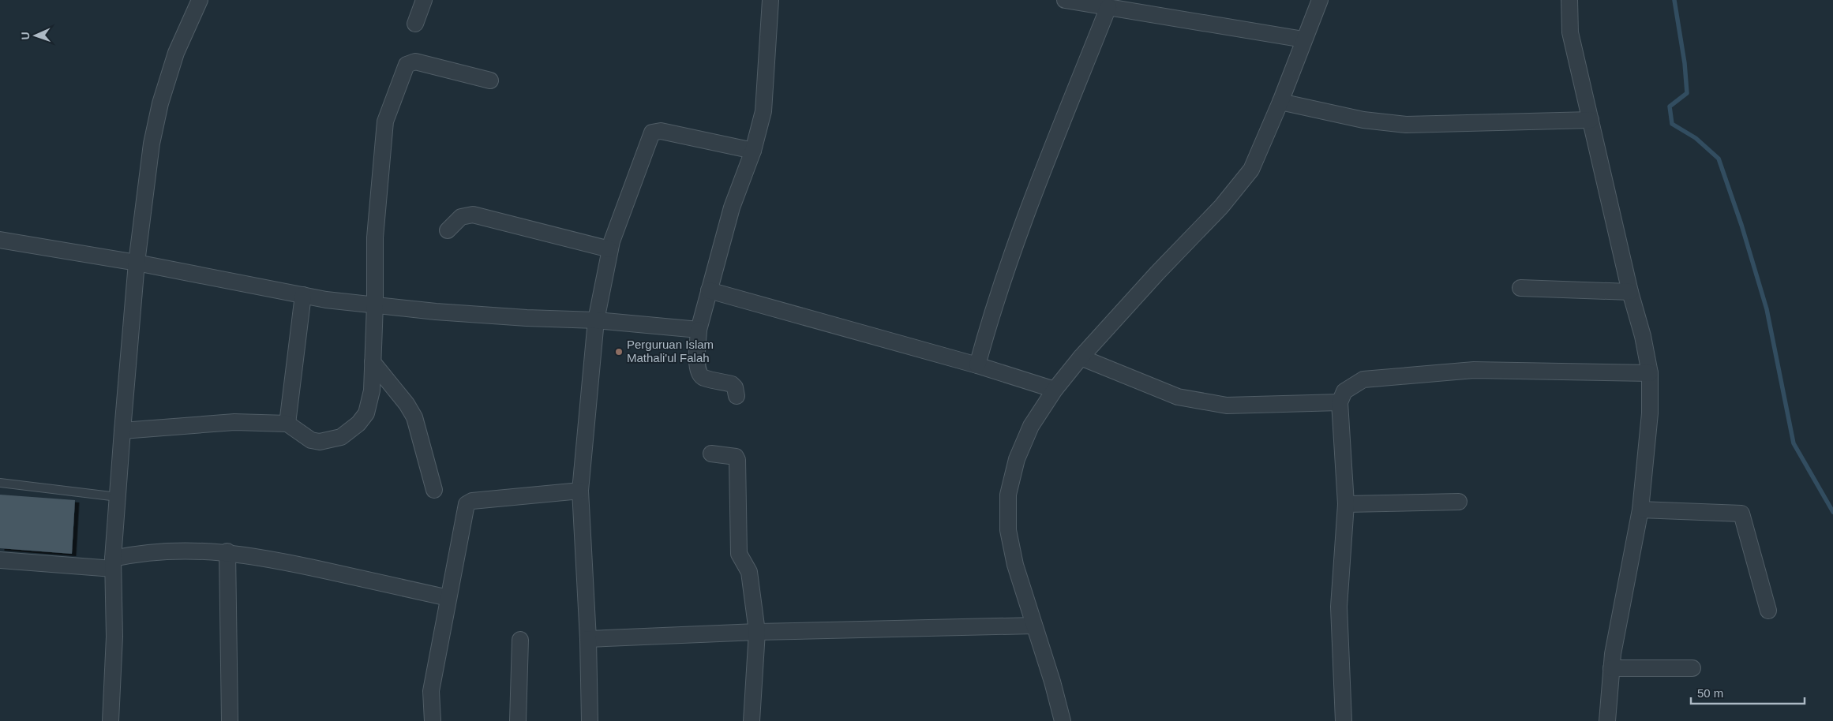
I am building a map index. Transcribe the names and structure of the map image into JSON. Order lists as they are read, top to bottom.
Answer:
{
  "places": ["Perguruan Islam Mathali'ul Falah"],
  "scale_bar": "50 m",
  "north": "left"
}
